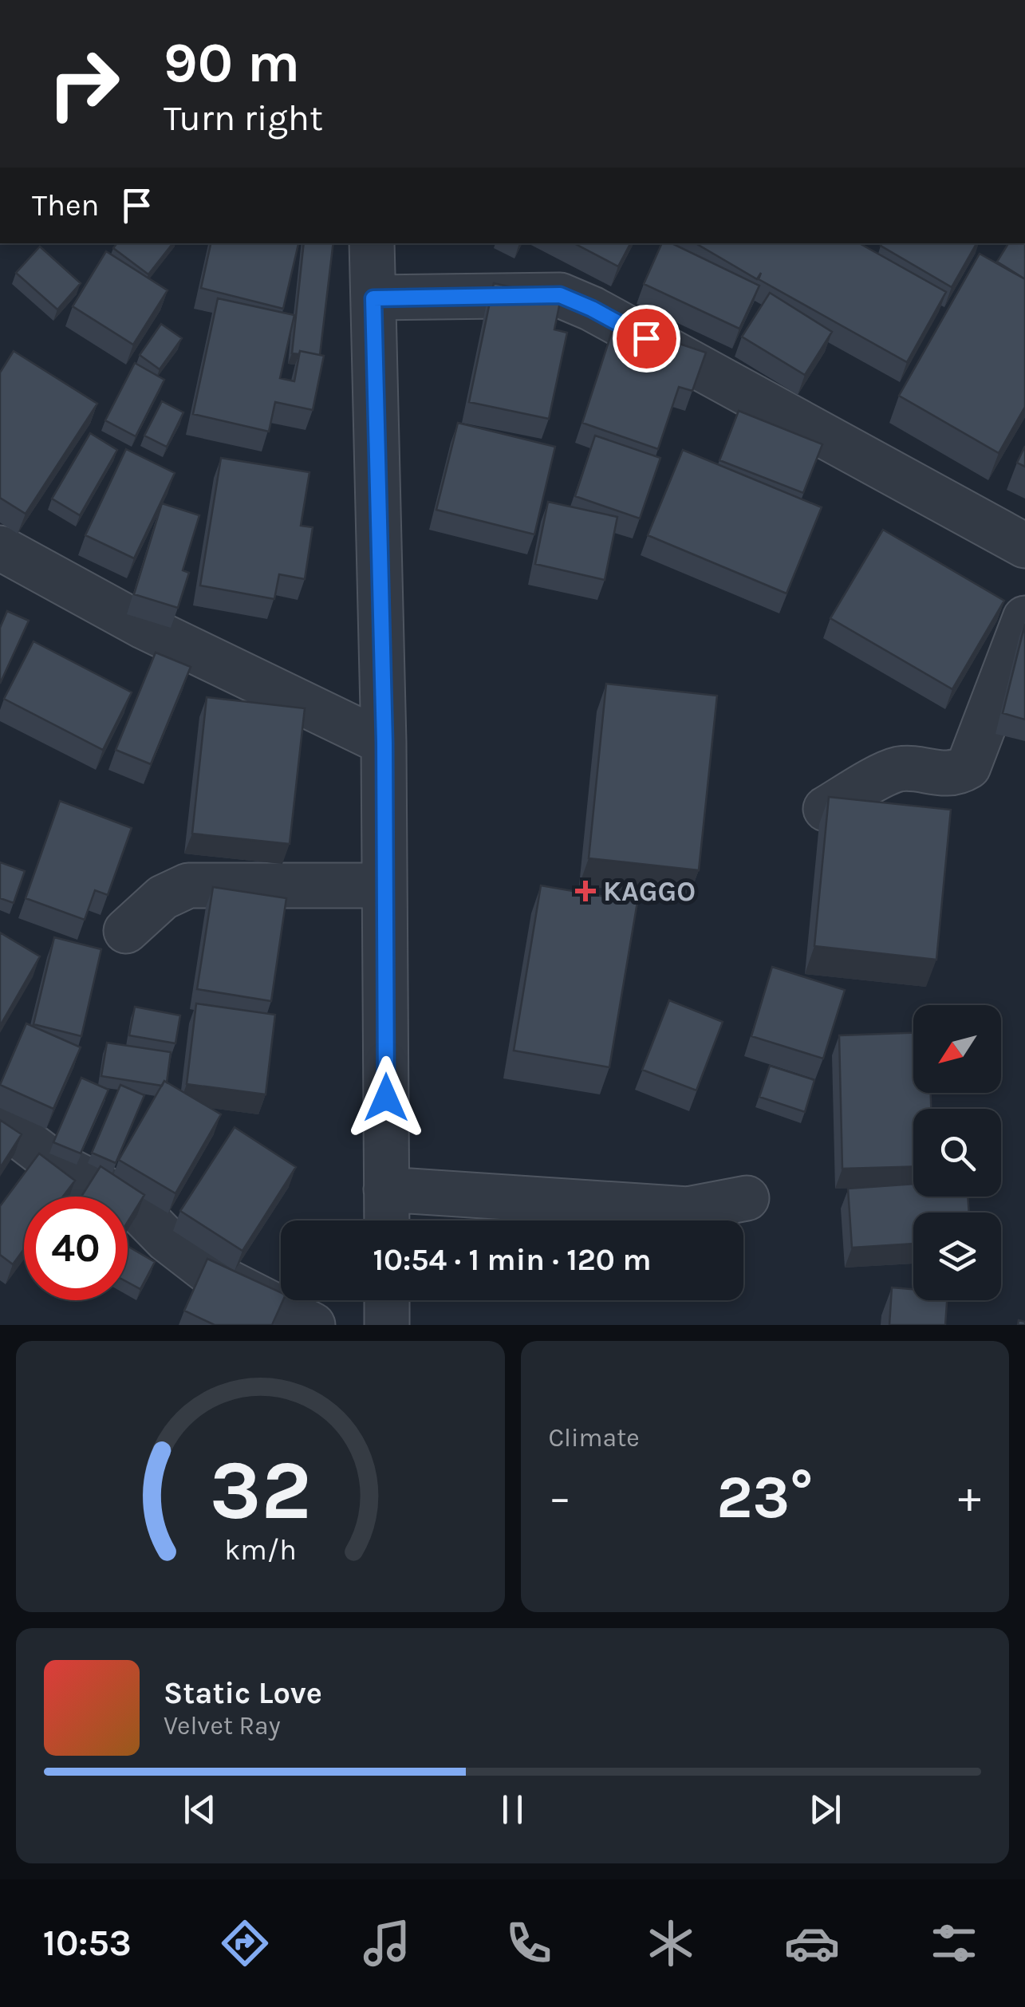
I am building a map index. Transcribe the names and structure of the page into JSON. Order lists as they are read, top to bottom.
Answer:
{
  "places": {
    "health": ["KAGGO"]
  },
  "north": "bottom left",
  "page": {
    "turn": ["90 m", "Turn right"],
    "then": "Then",
    "limit": "40",
    "trip": "10:54 · 1 min · 120 m",
    "tile": "Climate",
    "heat": ["−", "23°", "+"],
    "song": ["Static Love", "Velvet Ray"],
    "tabs": "10:53",
    "gauge": ["32", "km/h"]
  }
}
